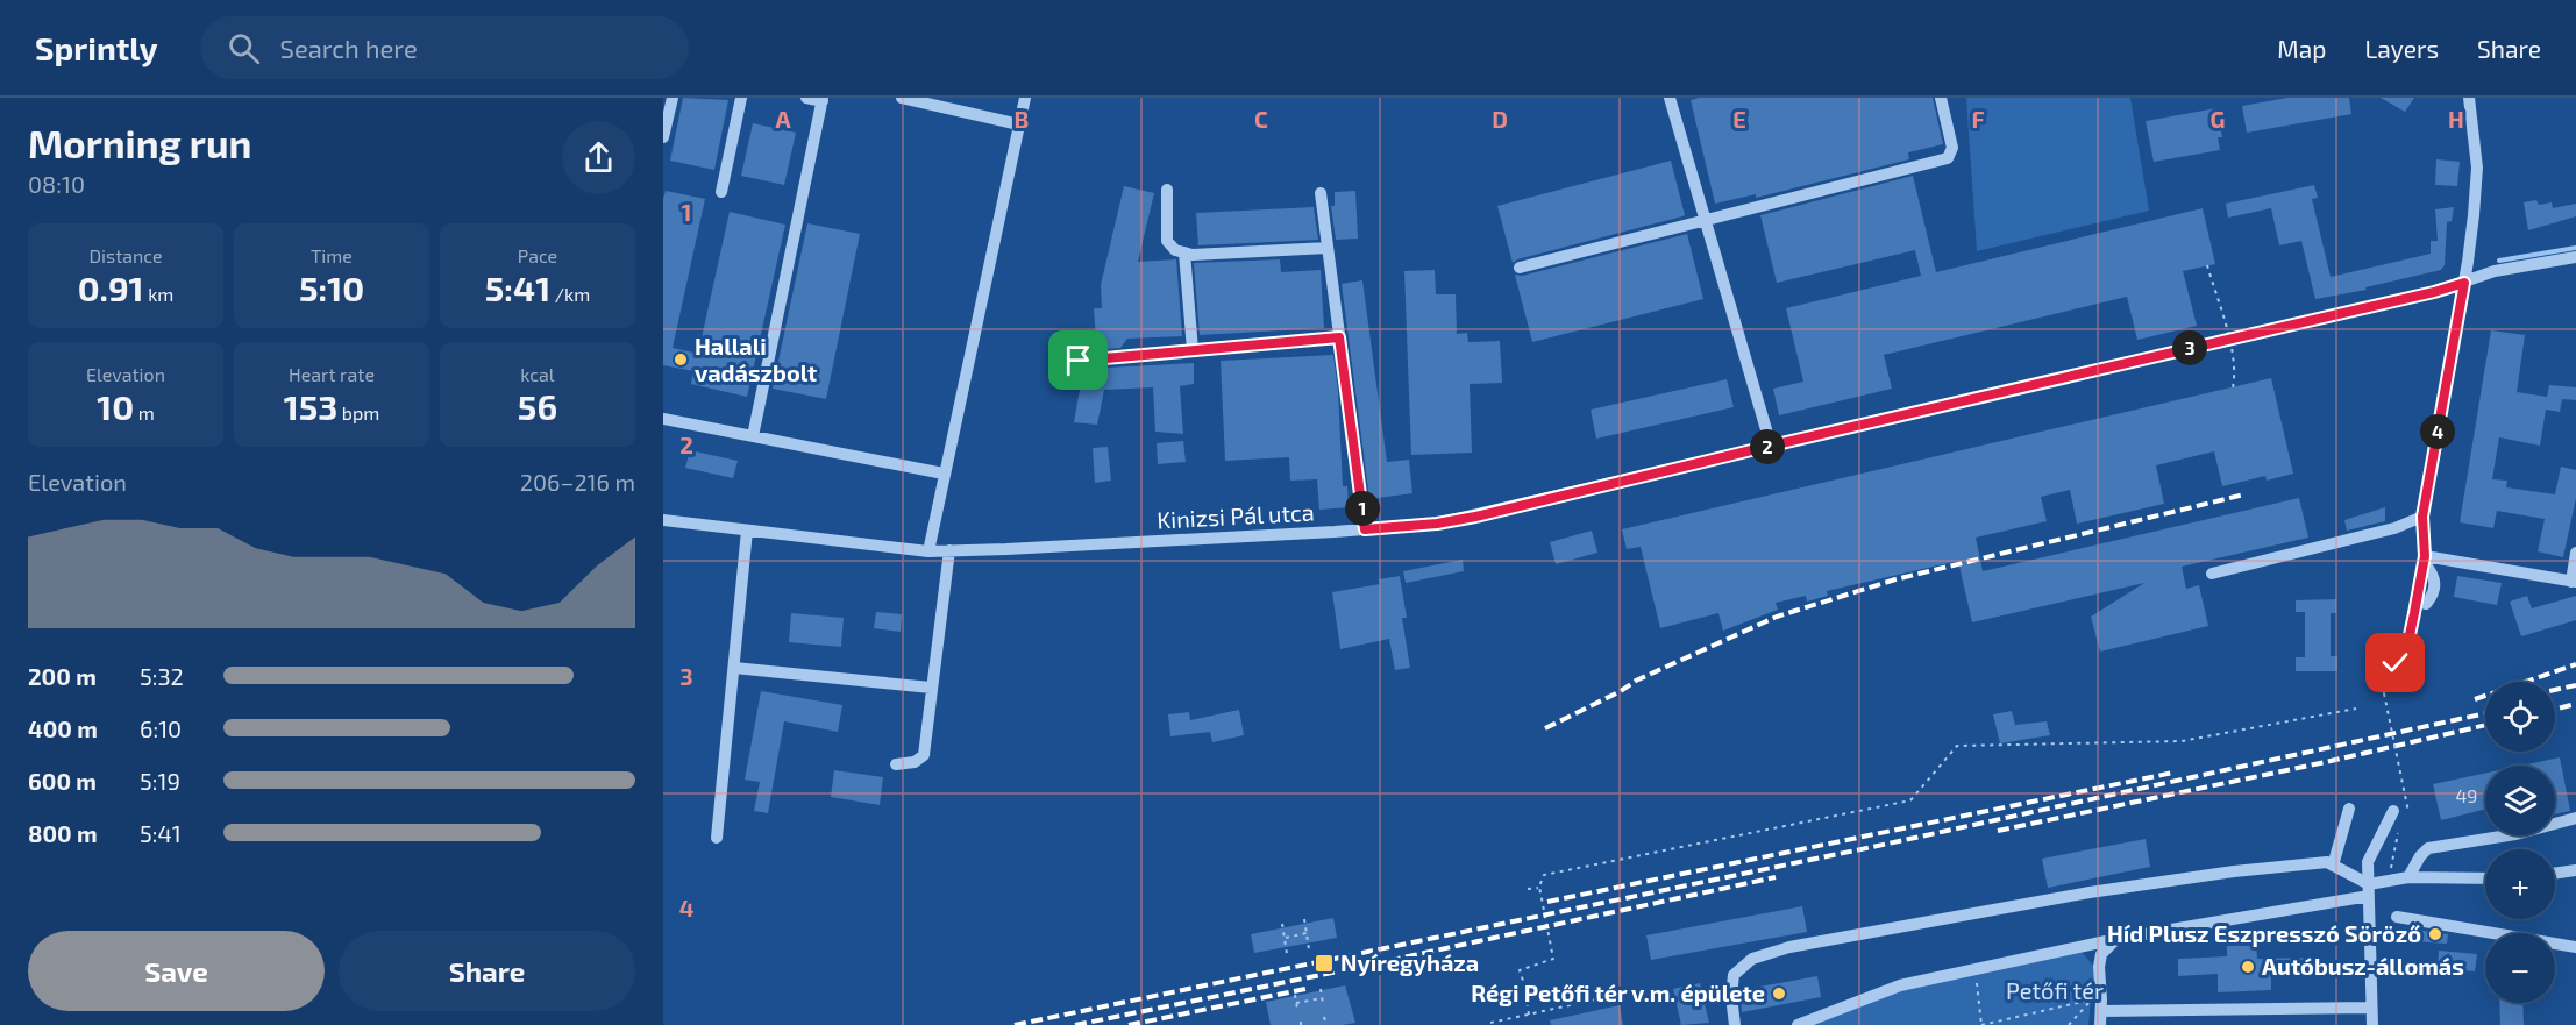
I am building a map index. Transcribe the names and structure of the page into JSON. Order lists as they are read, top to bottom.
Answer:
{
  "streets": {
    "street": ["Kinizsi Pál utca"]
  },
  "parks": ["Petőfi tér"],
  "places": {
    "other": [
      "Hallali vadászbolt",
      "Híd Plusz Eszpresszó Söröző",
      "Autóbusz-állomás",
      "Régi Petőfi tér v.m. épülete"
    ],
    "transit": ["Nyíregyháza"]
  },
  "house_numbers": ["49"],
  "page": {
    "header": "Sprintly",
    "search": "Search here",
    "nav": ["Map", "Layers", "Share"],
    "heading": ["Morning run", "08:10"],
    "stats": [
      ["Distance", "0.91 km"],
      ["Time", "5:10"],
      ["Pace", "5:41 /km"],
      ["Elevation", "10 m"],
      ["Heart rate", "153 bpm"],
      ["kcal", "56"]
    ],
    "pins": [
      "3",
      "4",
      "2",
      "1"
    ],
    "chart": ["Elevation", "206–216 m"],
    "list": [
      {
        "name": "200 m",
        "note": "5:32"
      },
      {
        "name": "400 m",
        "note": "6:10"
      },
      {
        "name": "600 m",
        "note": "5:19"
      },
      {
        "name": "800 m",
        "note": "5:41"
      }
    ],
    "map_buttons": ["+", "−"],
    "buttons": ["Save", "Share"]
  },
  "grid": {
    "columns": [
      "A",
      "B",
      "C",
      "D",
      "E",
      "F",
      "G",
      "H"
    ],
    "rows": [
      "1",
      "2",
      "3",
      "4"
    ]
  }
}
